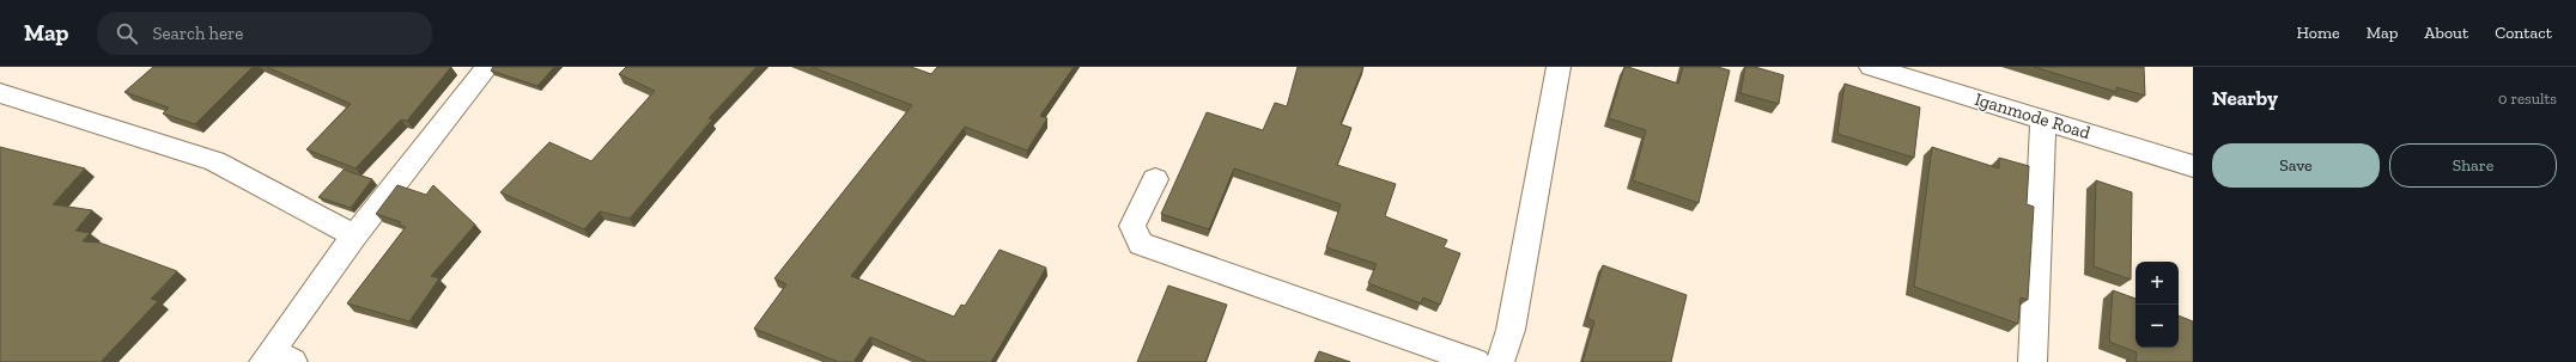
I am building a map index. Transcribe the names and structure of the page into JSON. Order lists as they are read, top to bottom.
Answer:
{
  "streets": {
    "street": ["Iganmode Road"]
  },
  "page": {
    "header": "Map",
    "search": "Search here",
    "nav": [
      "Home",
      "Map",
      "About",
      "Contact"
    ],
    "heading": ["Nearby", "0 results"],
    "buttons": ["Save", "Share"],
    "map_buttons": ["+", "−"]
  }
}
